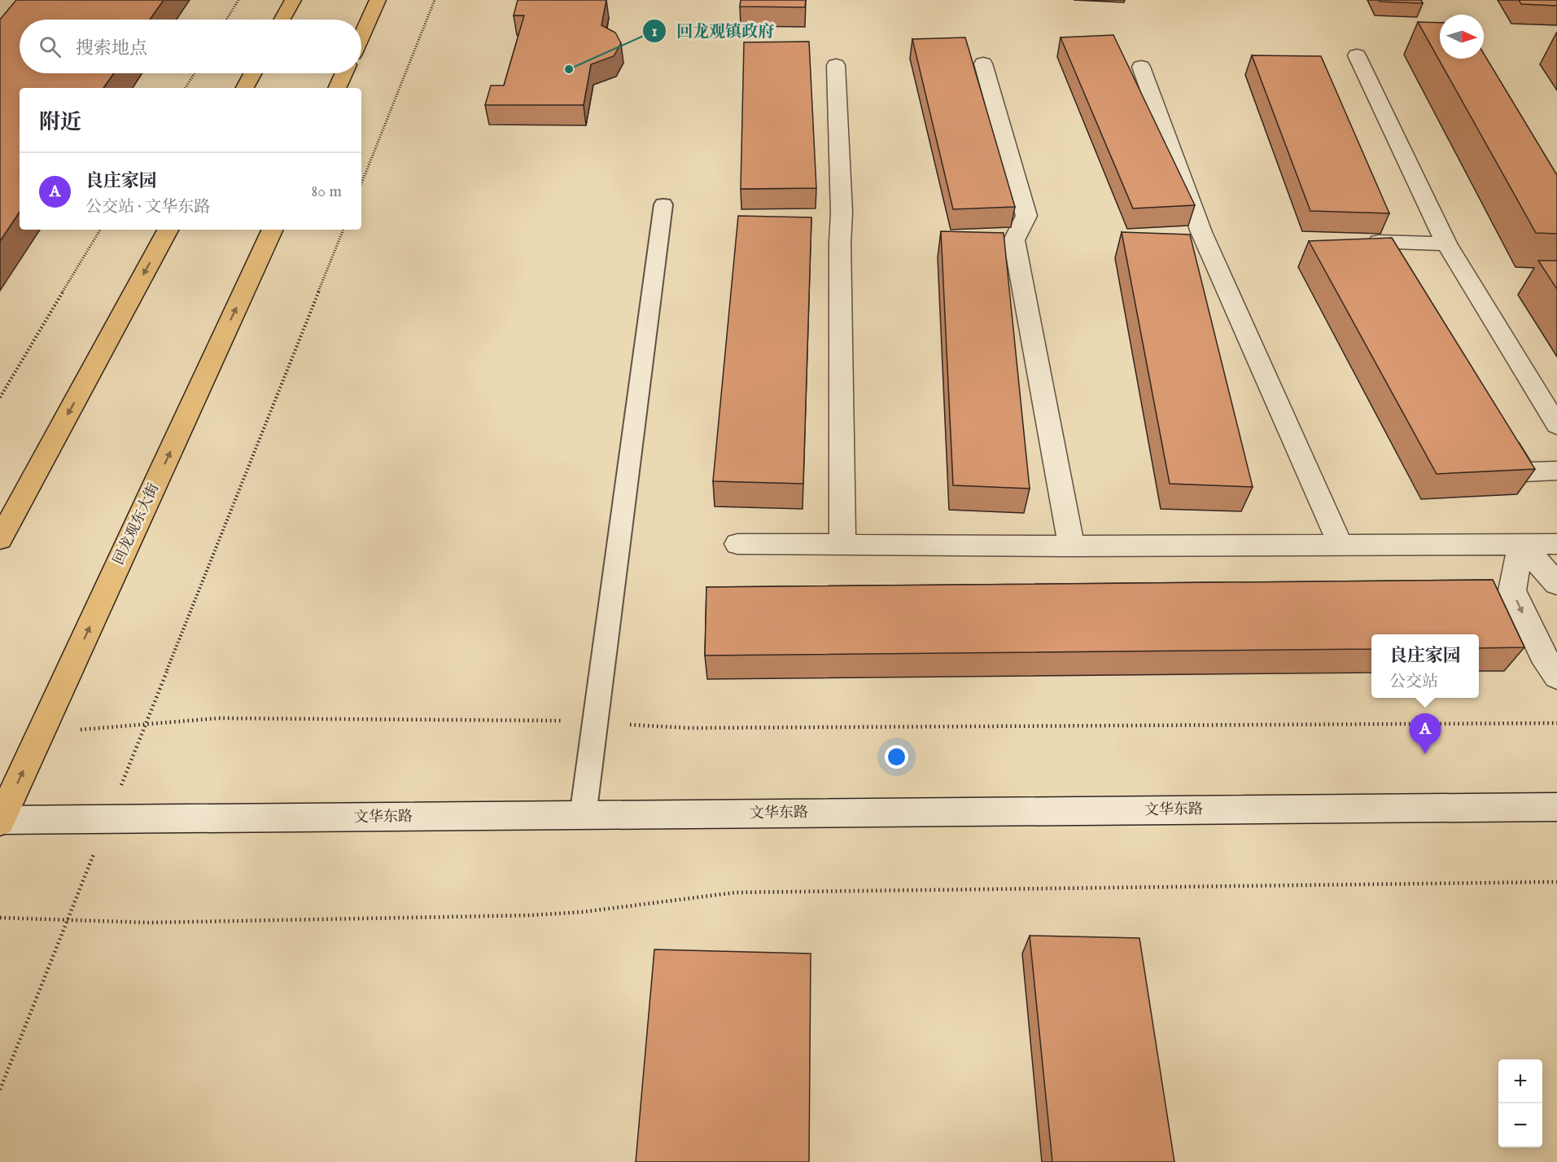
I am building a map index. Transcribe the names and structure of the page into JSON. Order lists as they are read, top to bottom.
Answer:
{
  "streets": {
    "main road": ["回龙观东大街"],
    "street": ["文华东路"]
  },
  "crossings": [
    ["回龙观东大街", "文华东路"]
  ],
  "places": ["回龙观镇政府"],
  "north": "right",
  "page": {
    "search": "搜索地点",
    "heading": "附近",
    "list": [
      {
        "mark": "A",
        "name": "良庄家园",
        "note": "公交站 · 文华东路",
        "value": "80 m"
      }
    ],
    "popup": ["良庄家园", "公交站"],
    "pins": "A",
    "map_buttons": ["+", "−"]
  }
}
